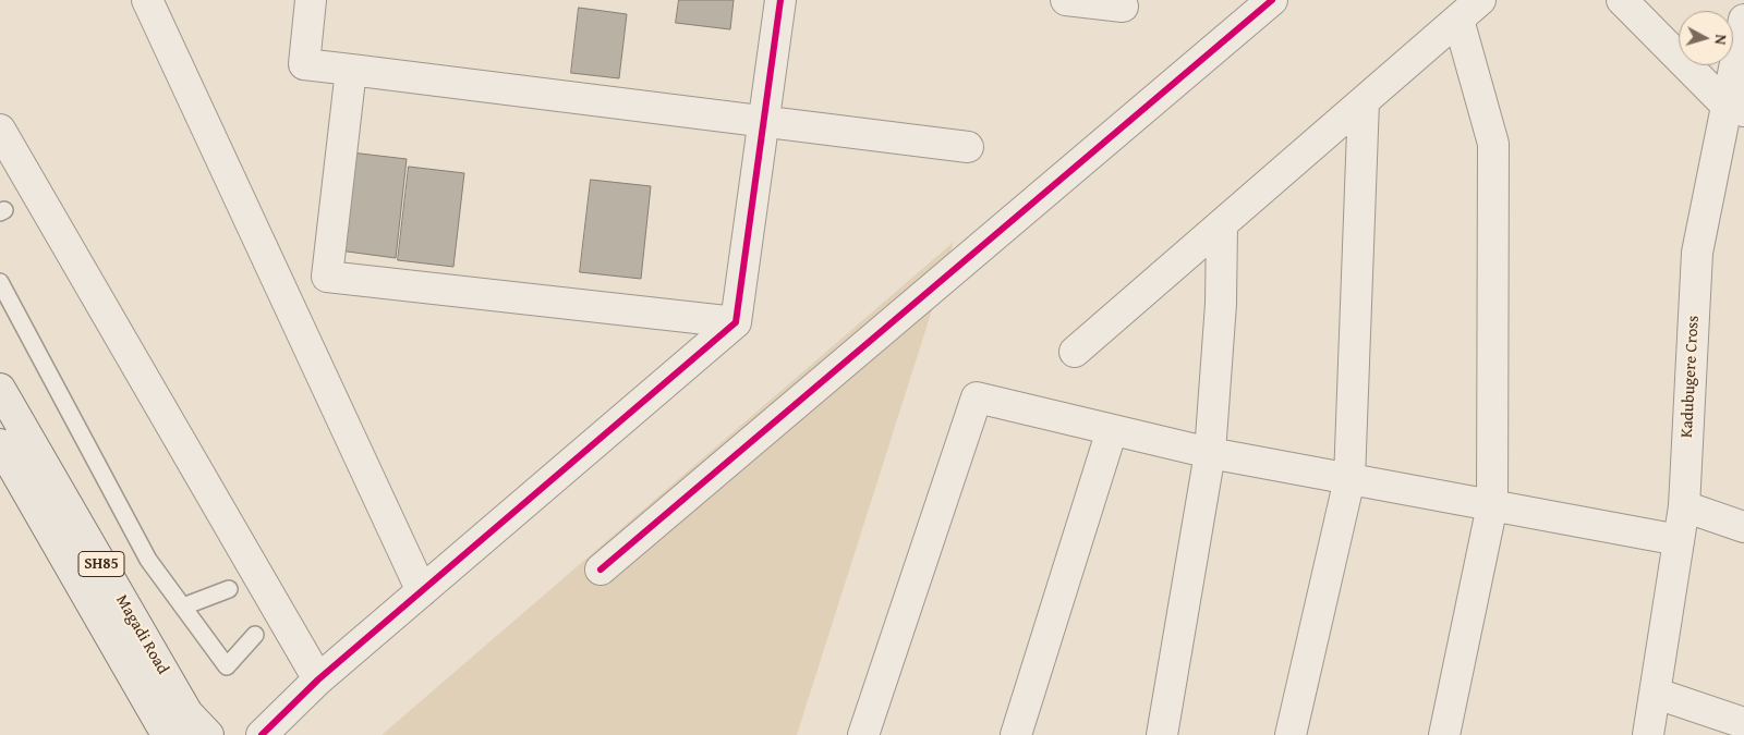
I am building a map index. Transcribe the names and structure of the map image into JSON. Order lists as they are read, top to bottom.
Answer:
{
  "streets": {
    "main road": ["SH85", "Magadi Road"],
    "street": ["Kadubugere Cross"]
  },
  "north": "right"
}
